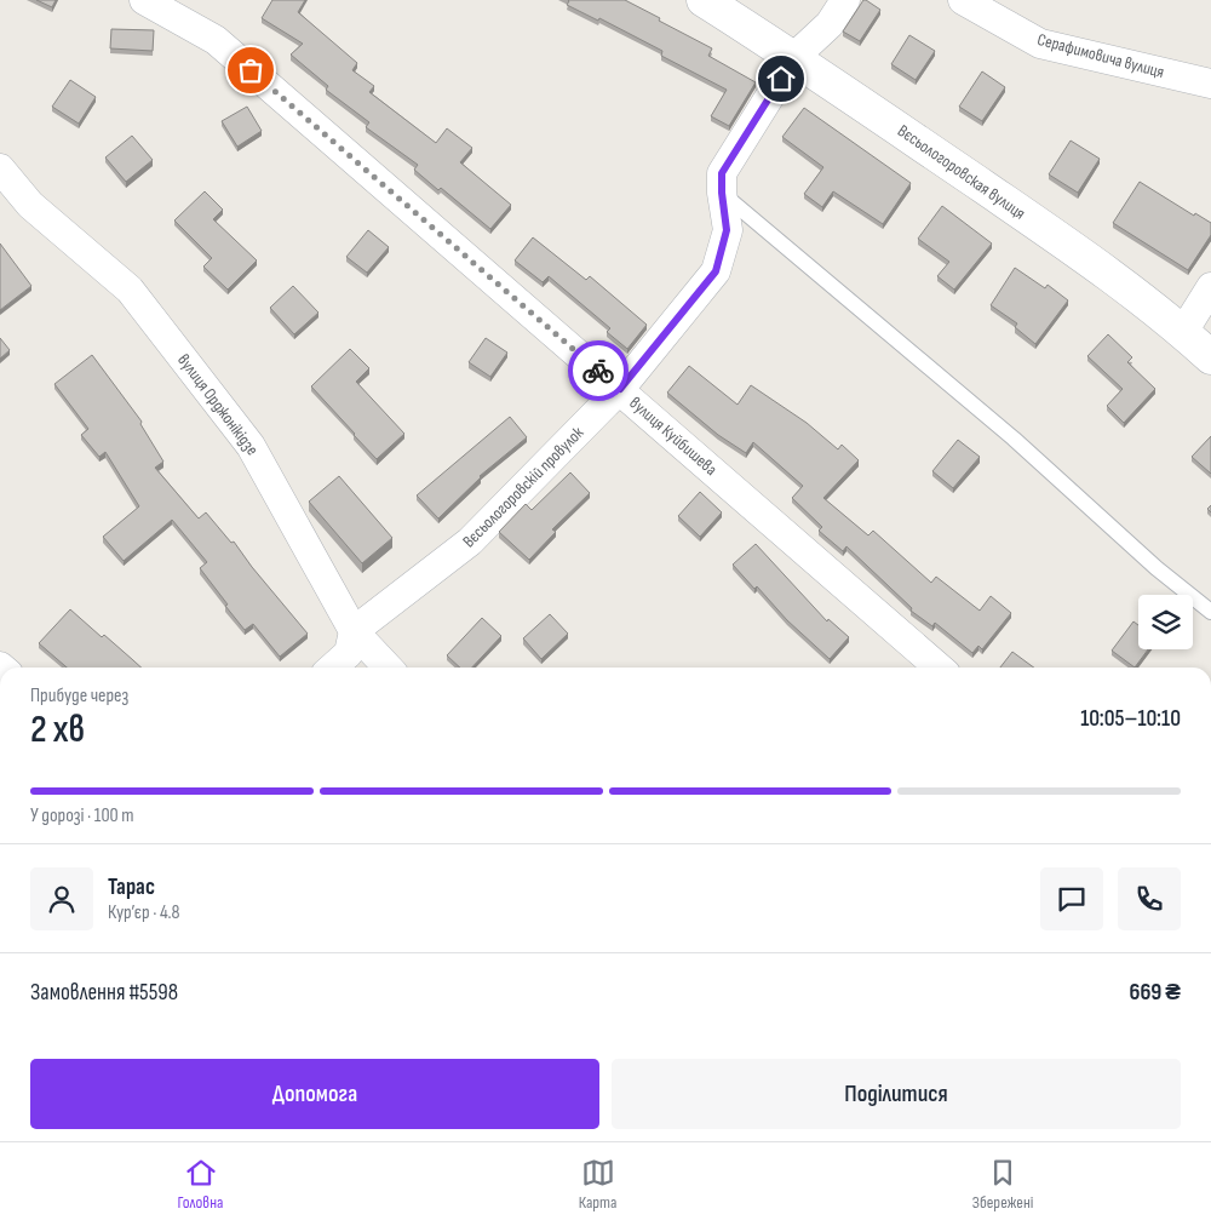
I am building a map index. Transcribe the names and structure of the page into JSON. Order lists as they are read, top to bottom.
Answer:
{
  "streets": {
    "street": [
      "Серафимовича вулиця",
      "Вєсьологоровская вулиця",
      "вулиця Орджонікідзе",
      "вулиця Куйбишева",
      "Вєсьологоровскій провулок"
    ]
  },
  "crossings": [
    ["Вєсьологоровская вулиця", "Вєсьологоровскій провулок"],
    ["вулиця Орджонікідзе", "Вєсьологоровскій провулок"],
    ["вулиця Куйбишева", "Вєсьологоровскій провулок"]
  ],
  "page": {
    "heading": ["2 хв", "Прибуде через", "10:05–10:10"],
    "panel": [
      "Тарас",
      "Кур’єр · 4.8",
      "Замовлення #5598",
      "669 ₴"
    ],
    "bar": "У дорозі · 100 m",
    "buttons": ["Допомога", "Поділитися"],
    "tabs": ["Головна", "Карта", "Збережені"]
  }
}
